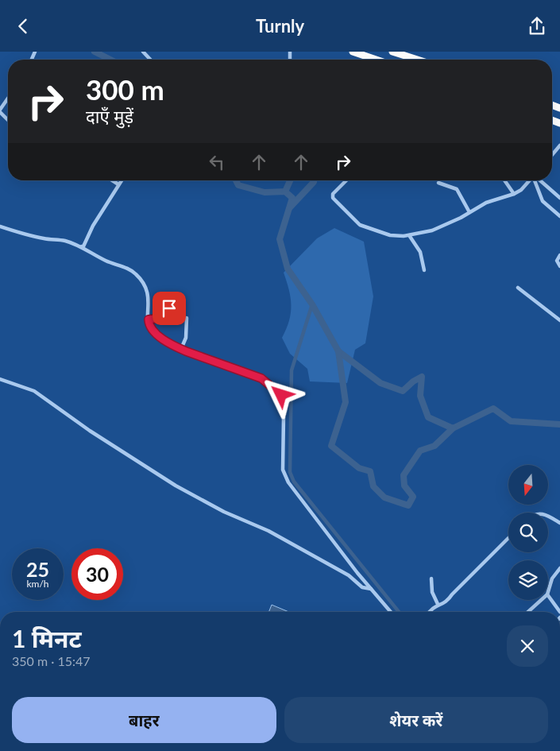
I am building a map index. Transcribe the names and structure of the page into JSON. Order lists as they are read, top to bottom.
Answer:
{
  "north": "bottom",
  "page": {
    "header": "Turnly",
    "turn": ["300 m", "दाएँ मुड़ें"],
    "speed": "25 km/h",
    "limit": "30",
    "heading": ["1 मिनट", "350 m · 15:47"],
    "buttons": ["बाहर", "शेयर करें"]
  }
}
